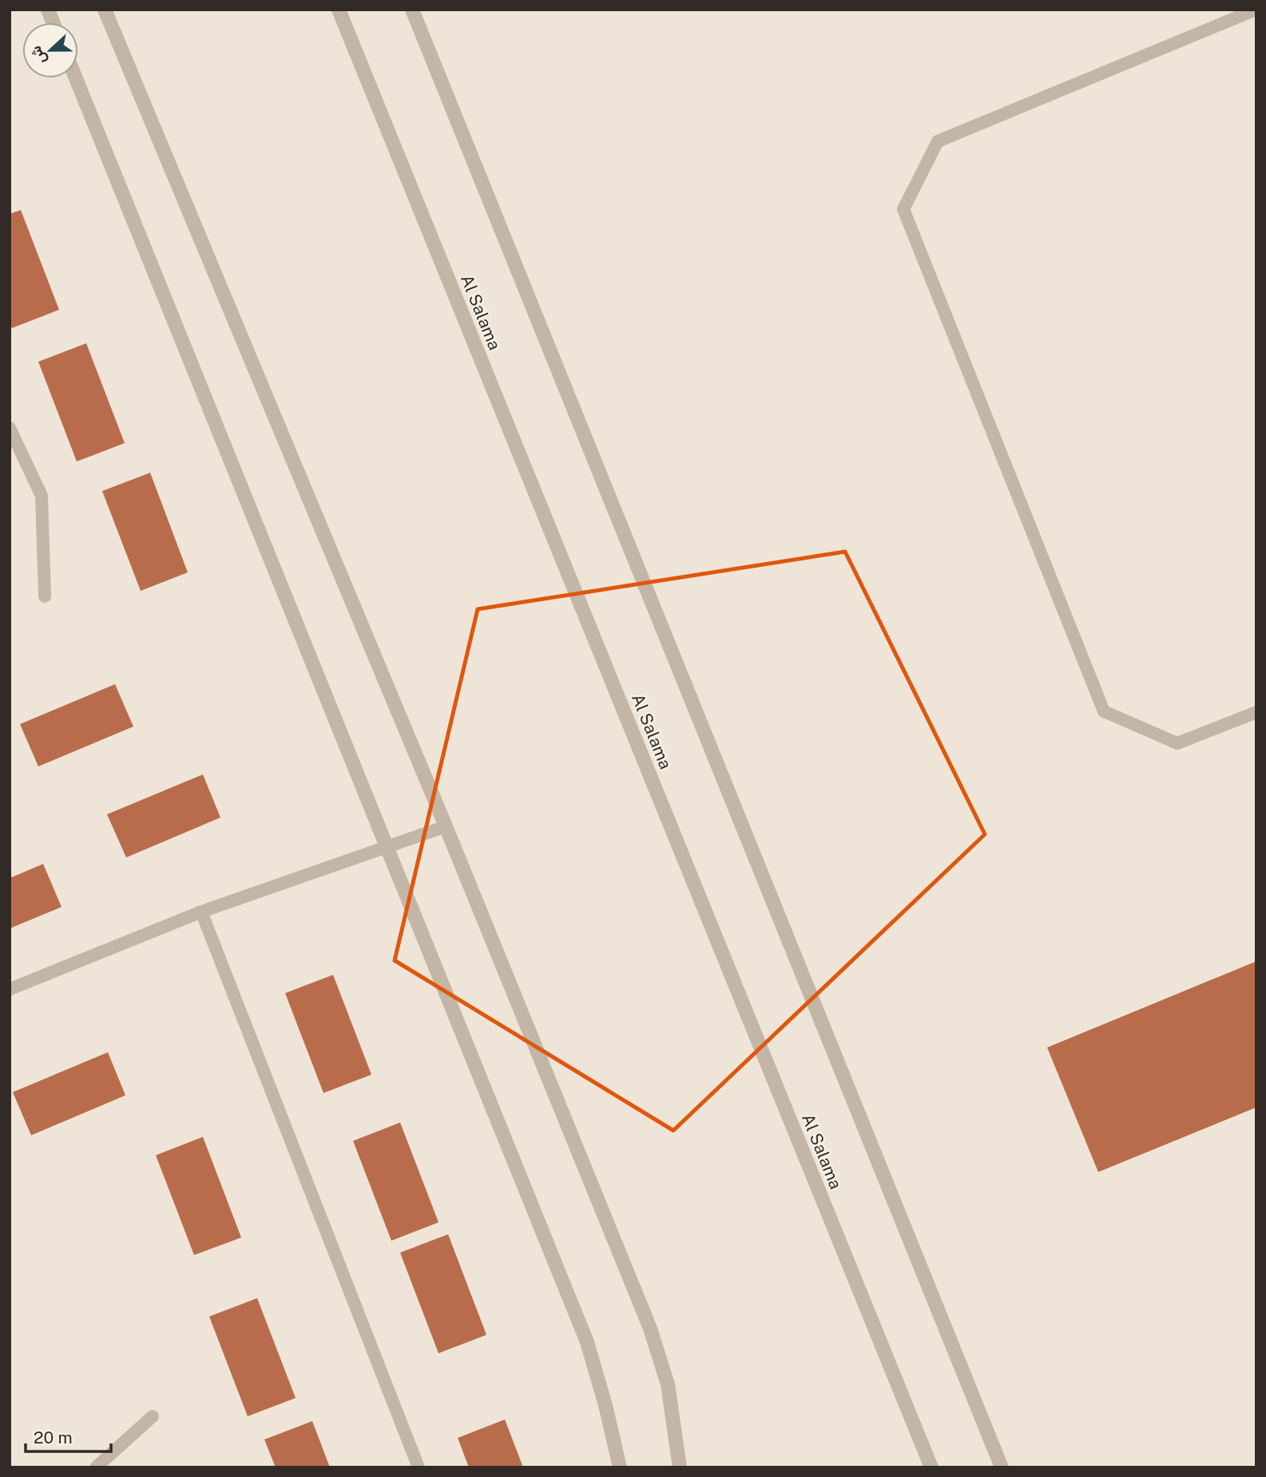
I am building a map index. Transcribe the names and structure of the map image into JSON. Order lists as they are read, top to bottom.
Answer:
{
  "streets": {
    "street": ["Al Salama"]
  },
  "scale_bar": "20 m",
  "north": "left"
}
